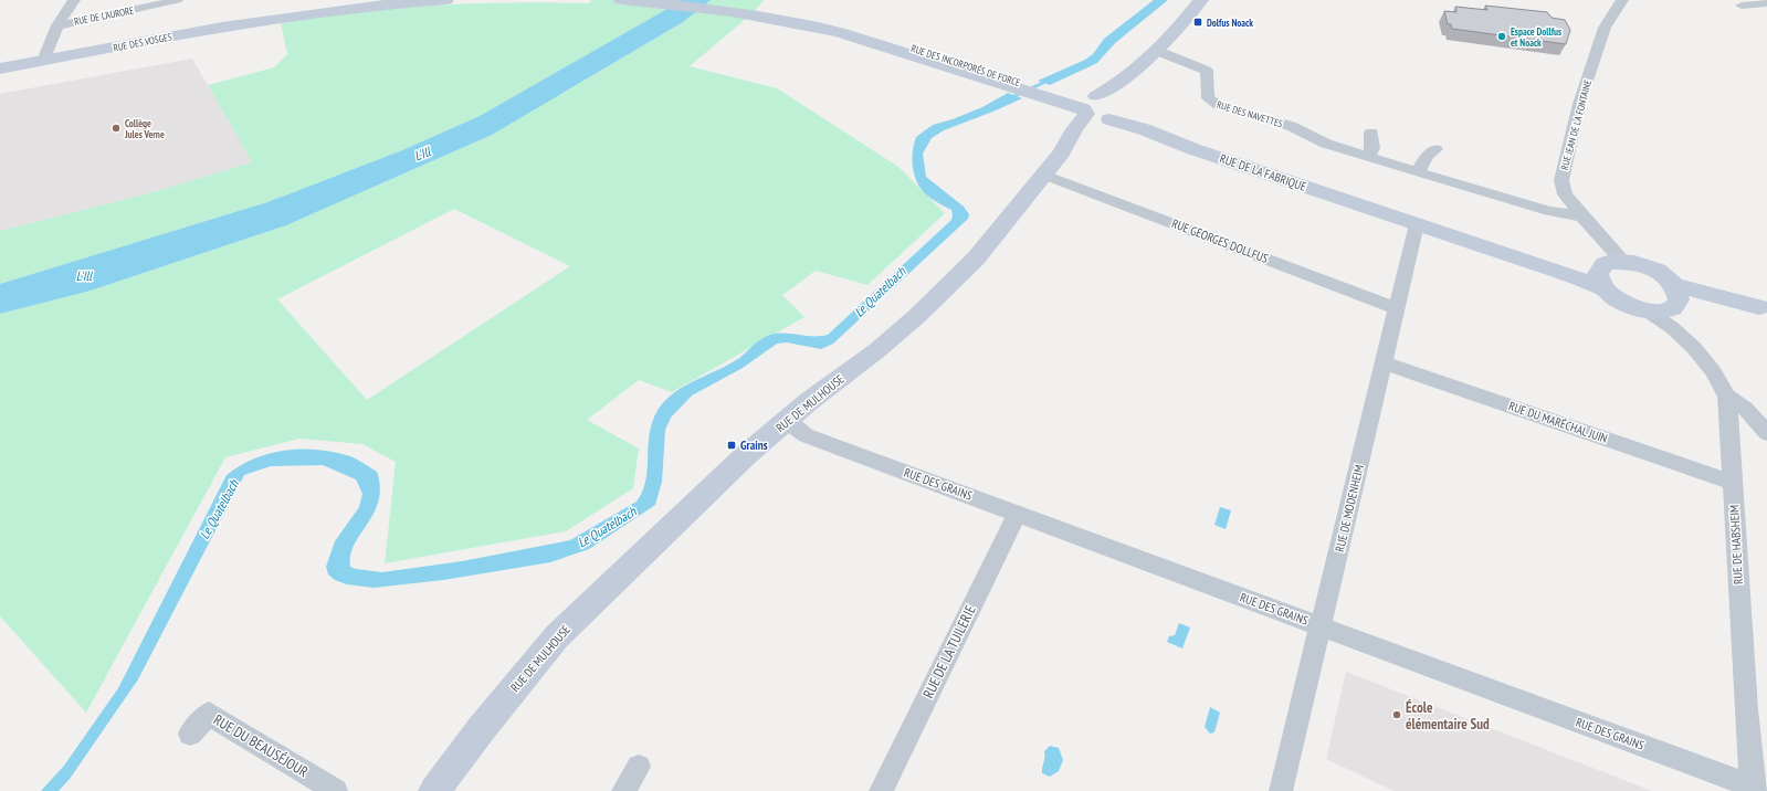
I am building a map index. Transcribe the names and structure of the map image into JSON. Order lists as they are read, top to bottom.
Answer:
{
  "streets": {
    "main road": [
      "RUE DES VOSGES",
      "RUE DES INCORPORÉS DE FORCE",
      "RUE DE LA FABRIQUE",
      "RUE DE MULHOUSE"
    ],
    "street": [
      "RUE DE L'AURORE",
      "RUE DES NAVETTES",
      "RUE JEAN DE LA FONTAINE",
      "RUE GEORGES DOLLFUS",
      "RUE DU MARÉCHAL JUIN",
      "RUE DES GRAINS",
      "RUE DE MODENHEIM",
      "RUE DE HABSHEIM",
      "RUE DE LA TUILERIE",
      "RUE DU BEAUSÉJOUR"
    ]
  },
  "crossings": [
    ["RUE DES INCORPORÉS DE FORCE", "RUE DE LA FABRIQUE"],
    ["RUE DES INCORPORÉS DE FORCE", "RUE DE MULHOUSE"],
    ["RUE DES NAVETTES", "RUE JEAN DE LA FONTAINE"],
    ["RUE DES NAVETTES", "RUE DE MULHOUSE"],
    ["RUE DE LA FABRIQUE", "RUE DE MULHOUSE"],
    ["RUE DE LA FABRIQUE", "RUE DE MODENHEIM"],
    ["RUE DE LA FABRIQUE", "RUE DE HABSHEIM"],
    ["RUE GEORGES DOLLFUS", "RUE DE MULHOUSE"],
    ["RUE GEORGES DOLLFUS", "RUE DE MODENHEIM"],
    ["RUE DE MULHOUSE", "RUE DES GRAINS"],
    ["RUE DU MARÉCHAL JUIN", "RUE DE MODENHEIM"],
    ["RUE DU MARÉCHAL JUIN", "RUE DE HABSHEIM"],
    ["RUE DES GRAINS", "RUE DE MODENHEIM"],
    ["RUE DES GRAINS", "RUE DE HABSHEIM"],
    ["RUE DES GRAINS", "RUE DE LA TUILERIE"]
  ],
  "water": ["L'Ill", "Le Quatelbach"],
  "places": {
    "transit": ["Dolfus Noack", "Grains"],
    "other": ["Espace Dollfus et Noack", "Collège Jules Verne", "École élémentaire Sud"]
  }
}
